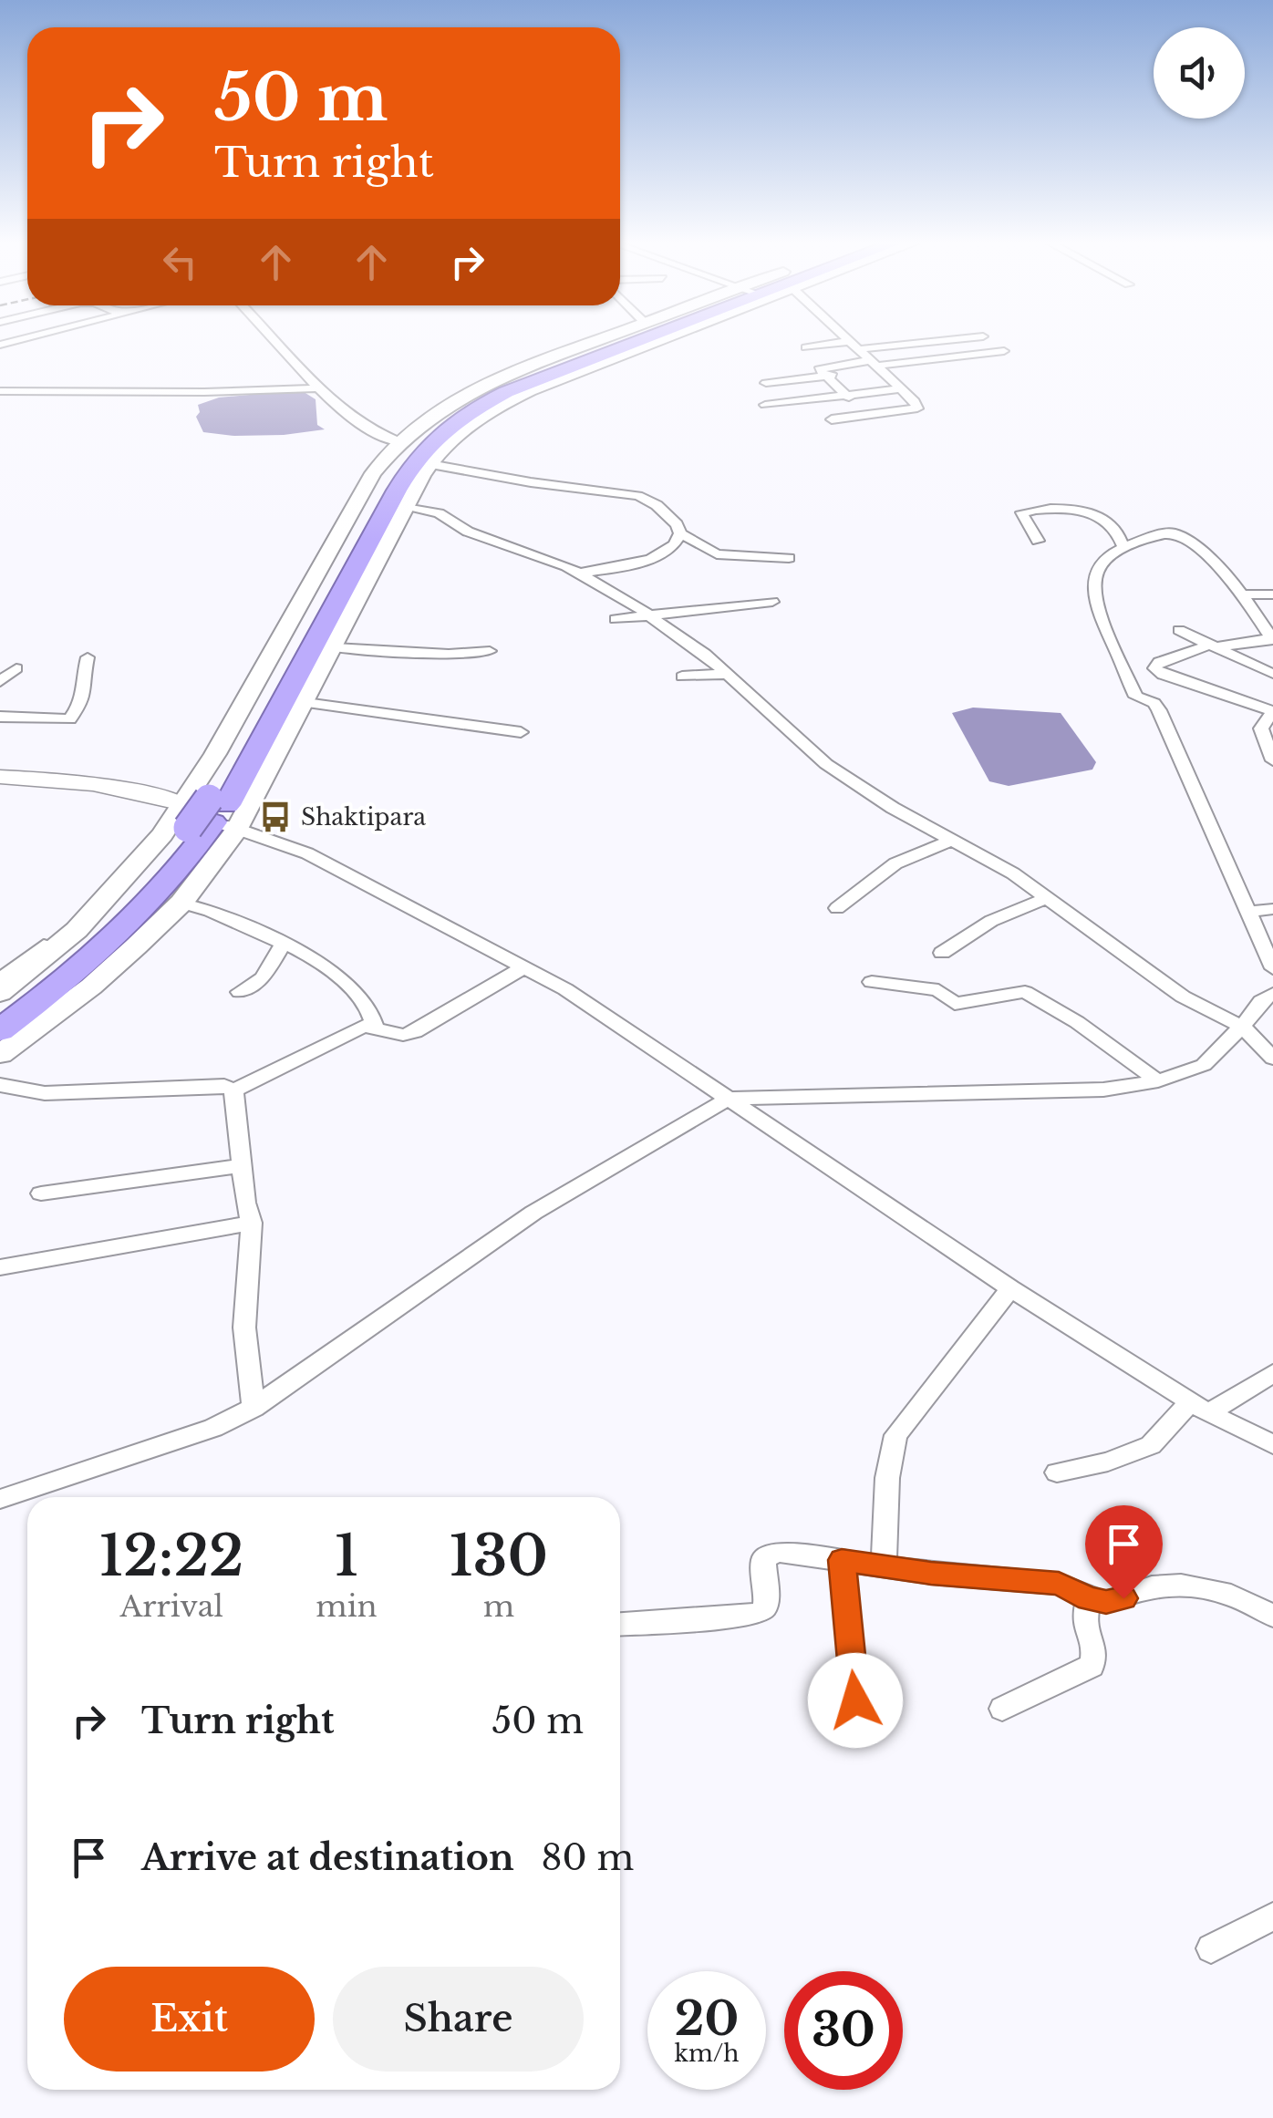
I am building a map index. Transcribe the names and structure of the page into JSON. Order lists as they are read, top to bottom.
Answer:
{
  "places": {
    "bus stop": ["Shaktipara"]
  },
  "page": {
    "turn": ["50 m", "Turn right"],
    "eta": [
      "12:22",
      "Arrival",
      "1",
      "min",
      "130",
      "m"
    ],
    "list": [
      {
        "name": "Turn right",
        "value": "50 m"
      },
      {
        "name": "Arrive at destination",
        "value": "80 m"
      }
    ],
    "buttons": ["Exit", "Share"],
    "speed": "20 km/h",
    "limit": "30"
  }
}
